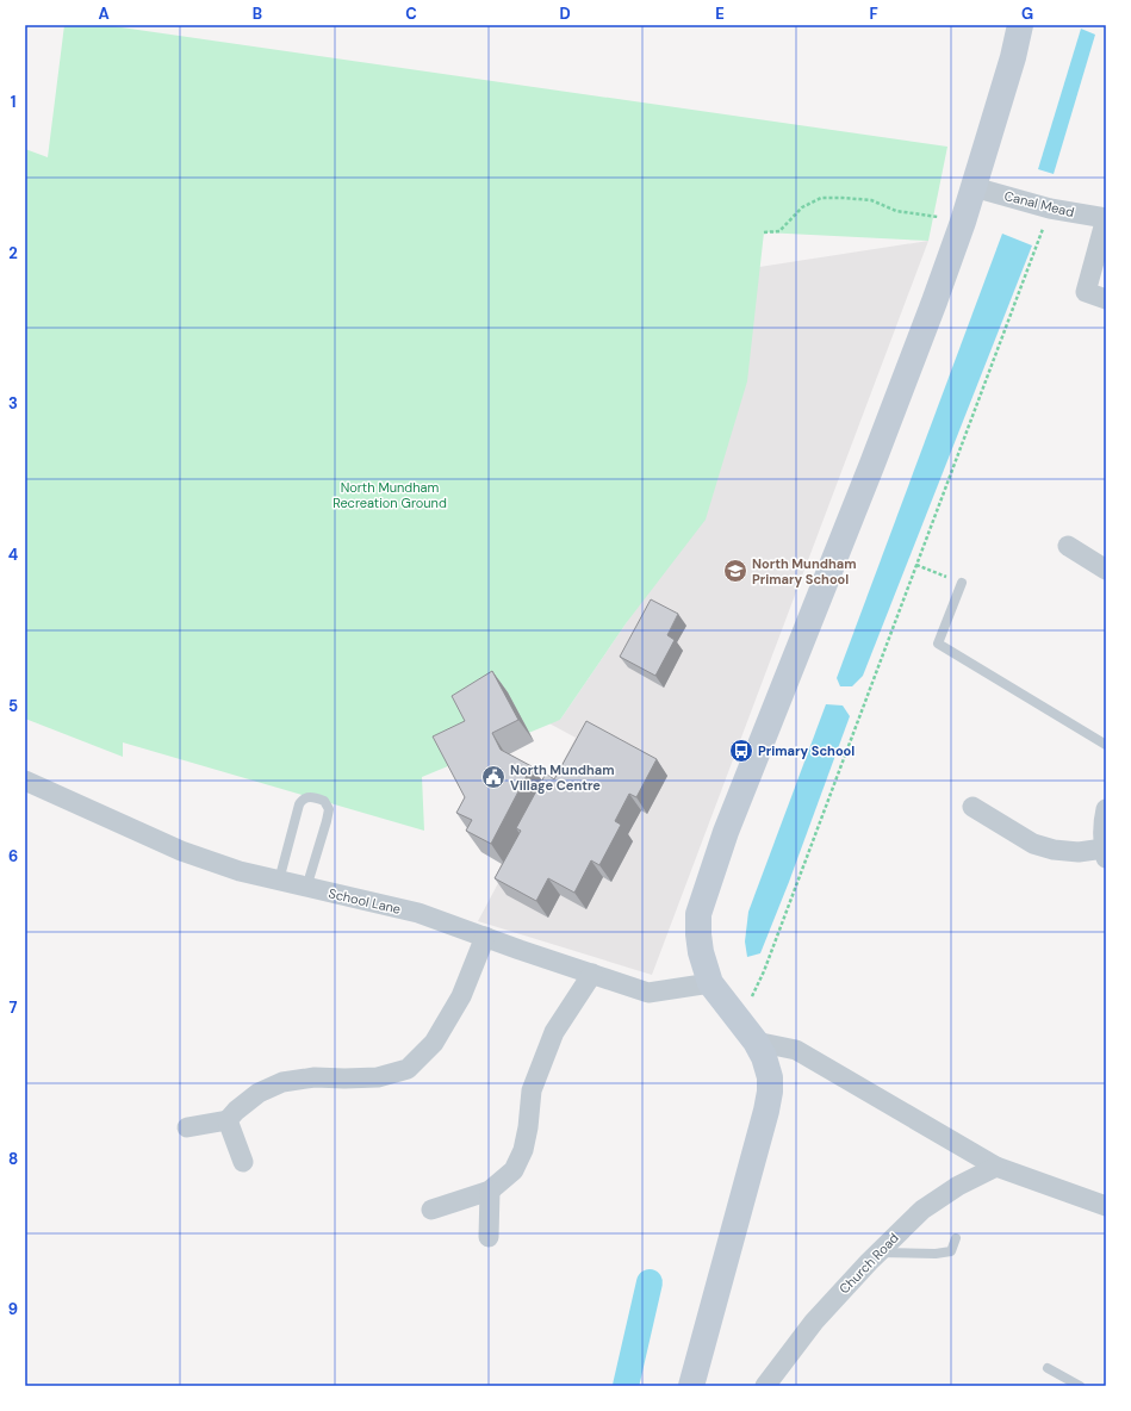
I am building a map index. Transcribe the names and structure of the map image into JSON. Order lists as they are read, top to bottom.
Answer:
{
  "streets": {
    "street": ["Canal Mead", "School Lane", "Church Road"]
  },
  "parks": ["North Mundham Recreation Ground"],
  "places": {
    "school or university": ["North Mundham Primary School"],
    "bus stop": ["Primary School"],
    "public building": ["North Mundham Village Centre"]
  },
  "grid": {
    "columns": [
      "A",
      "B",
      "C",
      "D",
      "E",
      "F",
      "G"
    ],
    "rows": [
      "1",
      "2",
      "3",
      "4",
      "5",
      "6",
      "7",
      "8",
      "9"
    ]
  }
}
